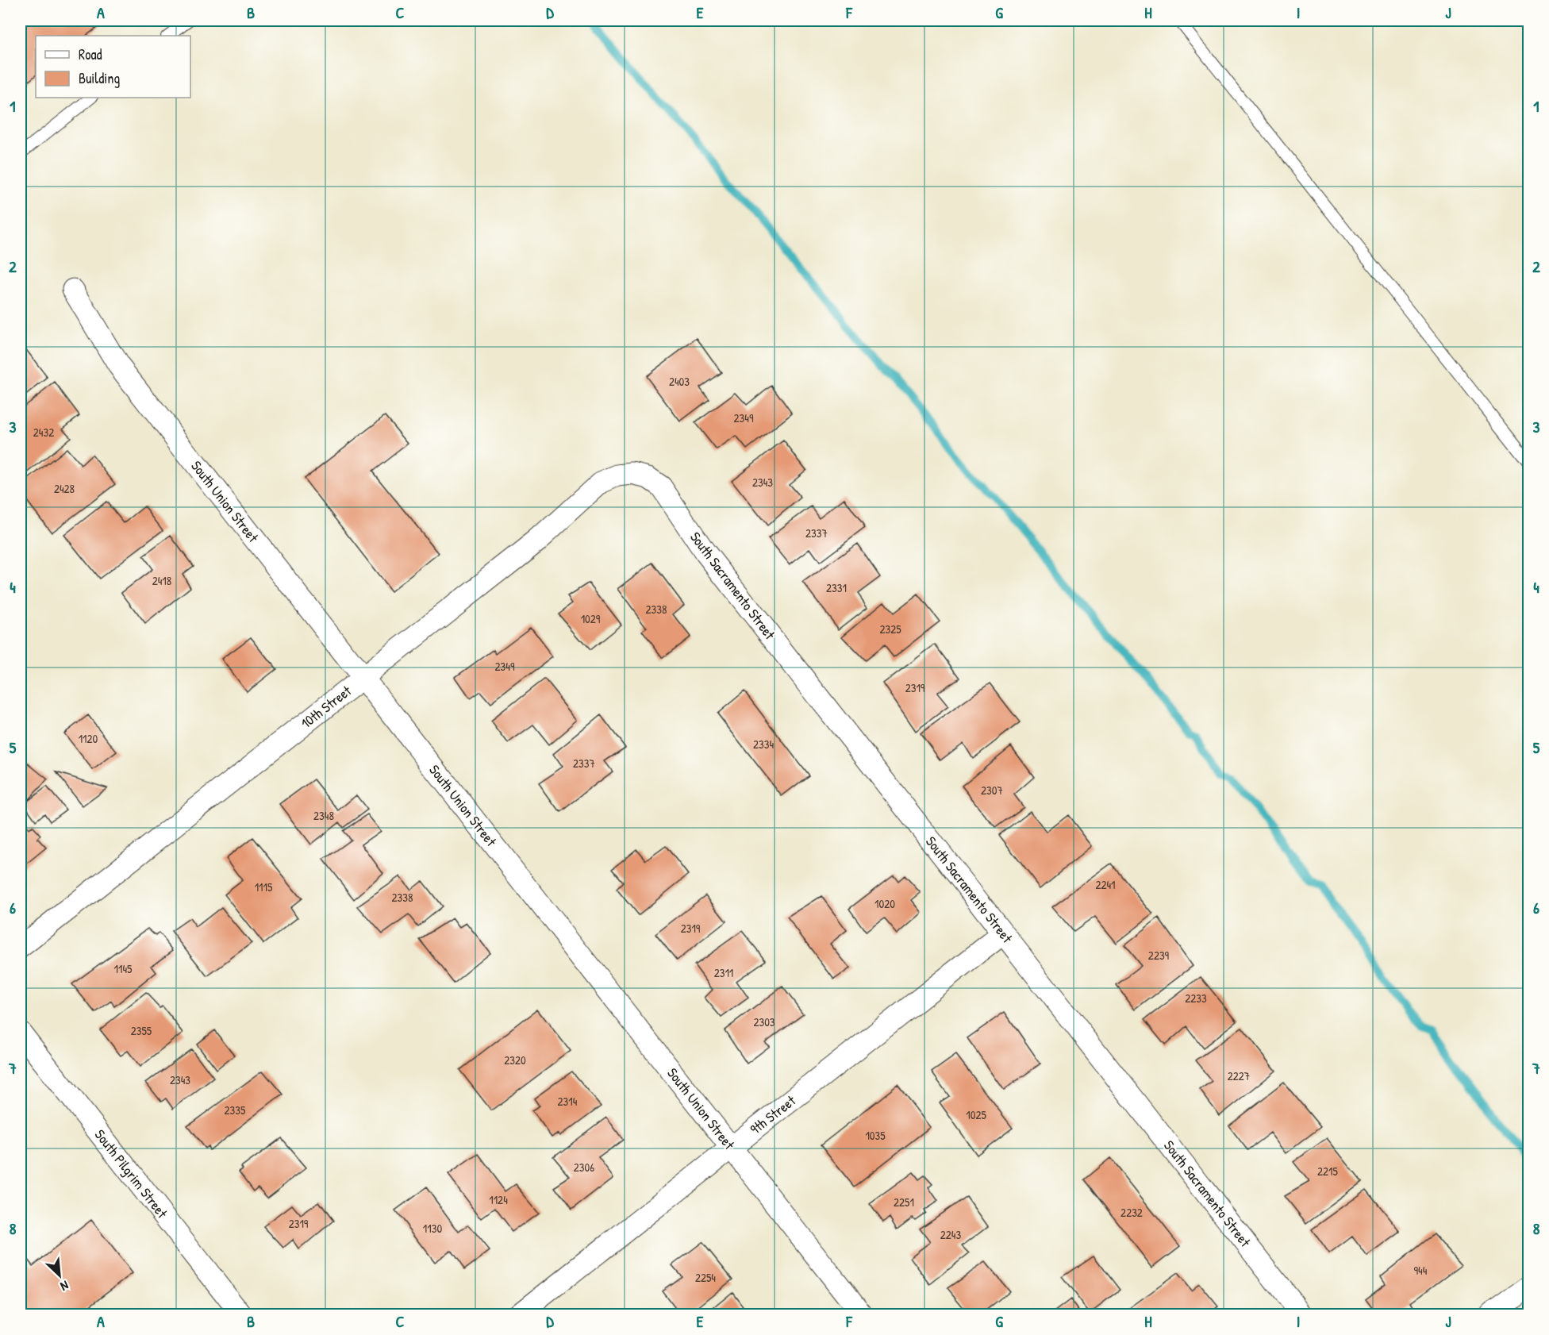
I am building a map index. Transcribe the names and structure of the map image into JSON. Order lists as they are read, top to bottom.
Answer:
{
  "streets": {
    "street": [
      "South Union Street",
      "South Sacramento Street",
      "10th Street",
      "9th Street",
      "South Pilgrim Street"
    ]
  },
  "crossings": [
    ["South Union Street", "10th Street"],
    ["South Union Street", "9th Street"],
    ["South Sacramento Street", "10th Street"],
    ["South Sacramento Street", "9th Street"]
  ],
  "house_numbers": [
    "2403",
    "2349",
    "2432",
    "2343",
    "2428",
    "2337",
    "2418",
    "2331",
    "2338",
    "1029",
    "2325",
    "2349",
    "2319",
    "1120",
    "2334",
    "2337",
    "2307",
    "2348",
    "2241",
    "1115",
    "2338",
    "1020",
    "2319",
    "2239",
    "1145",
    "2311",
    "2233",
    "2303",
    "2355",
    "2320",
    "2227",
    "2343",
    "2314",
    "2335",
    "1025",
    "1035",
    "2306",
    "2215",
    "1124",
    "2251",
    "2232",
    "2319",
    "1130",
    "2243",
    "944",
    "2254"
  ],
  "legend": ["Road", "Building"],
  "north": "bottom right",
  "grid": {
    "columns": [
      "A",
      "B",
      "C",
      "D",
      "E",
      "F",
      "G",
      "H",
      "I",
      "J"
    ],
    "rows": [
      "1",
      "2",
      "3",
      "4",
      "5",
      "6",
      "7",
      "8"
    ]
  }
}
